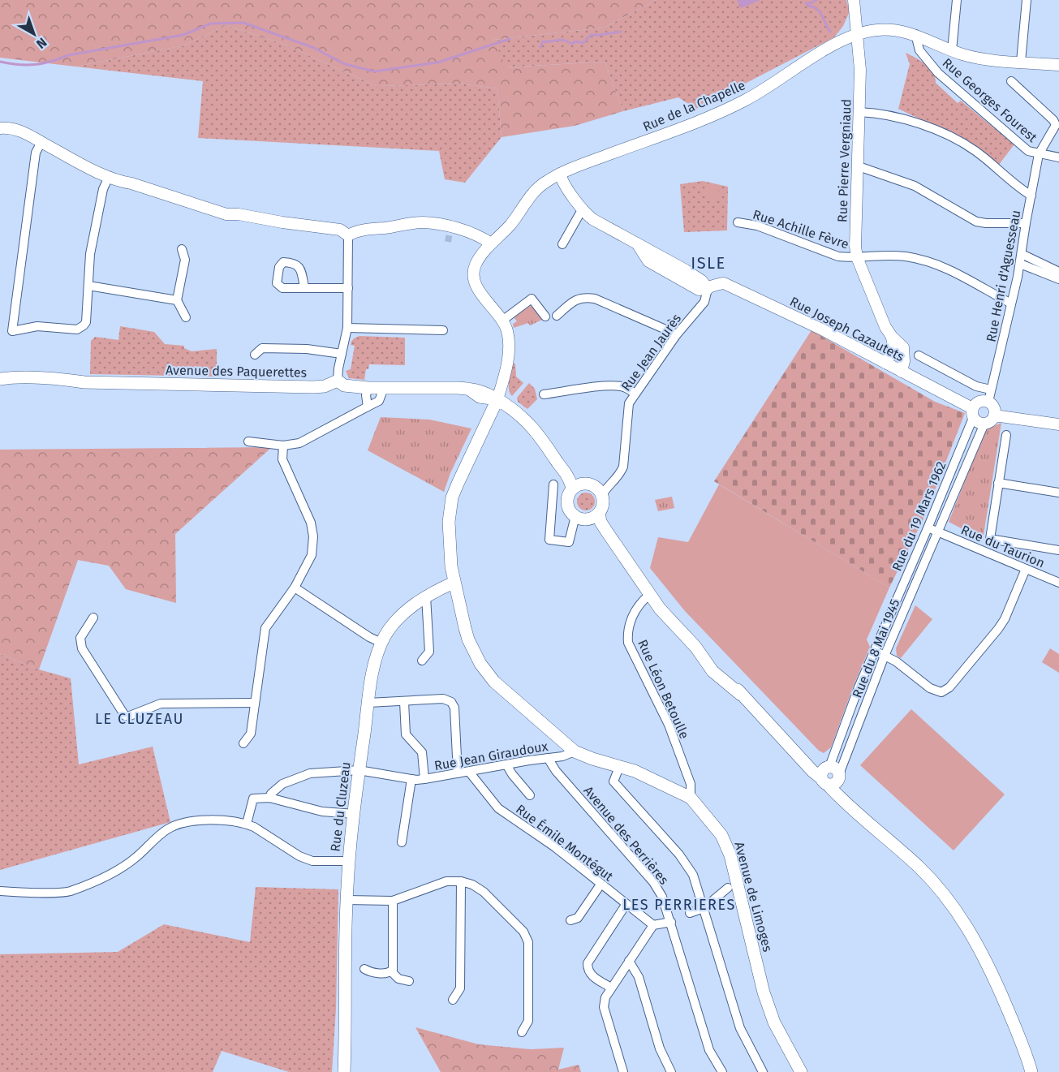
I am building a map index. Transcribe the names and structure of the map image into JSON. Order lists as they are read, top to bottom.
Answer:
{
  "streets": {
    "main road": ["Avenue des Paquerettes", "Rue du Cluzeau", "Avenue de Limoges"],
    "street": [
      "Rue Georges Fourest",
      "Rue de la Chapelle",
      "Rue Pierre Vergniaud",
      "Rue Achille Fèvre",
      "Rue Henri d'Aguesseau",
      "Rue Joseph Cazautets",
      "Rue Jean Jaurès",
      "Rue du 19 Mars 1962",
      "Rue du Taurion",
      "Rue du 8 Mai 1945",
      "Rue Léon Betoulle",
      "Rue Jean Giraudoux",
      "Avenue des Perrières",
      "Rue Émile Montégut"
    ]
  },
  "crossings": [
    ["Rue Georges Fourest", "Rue de la Chapelle"],
    ["Rue Georges Fourest", "Rue Henri d'Aguesseau"],
    ["Rue de la Chapelle", "Rue Pierre Vergniaud"],
    ["Rue de la Chapelle", "Rue Joseph Cazautets"],
    ["Rue Pierre Vergniaud", "Rue Achille Fèvre"],
    ["Rue Achille Fèvre", "Rue Henri d'Aguesseau"],
    ["Rue Henri d'Aguesseau", "Rue Joseph Cazautets"],
    ["Rue Henri d'Aguesseau", "Rue du 19 Mars 1962"],
    ["Rue Henri d'Aguesseau", "Rue du 8 Mai 1945"],
    ["Rue Joseph Cazautets", "Rue Jean Jaurès"],
    ["Rue Joseph Cazautets", "Rue du 19 Mars 1962"],
    ["Rue Joseph Cazautets", "Rue du 8 Mai 1945"],
    ["Rue Jean Jaurès", "Avenue des Paquerettes"],
    ["Avenue des Paquerettes", "Avenue de Limoges"],
    ["Rue du 19 Mars 1962", "Rue du 8 Mai 1945"],
    ["Rue du Taurion", "Rue du 8 Mai 1945"],
    ["Rue Léon Betoulle", "Avenue de Limoges"],
    ["Rue Jean Giraudoux", "Rue du Cluzeau"],
    ["Rue Jean Giraudoux", "Avenue des Perrières"],
    ["Rue Jean Giraudoux", "Rue Émile Montégut"],
    ["Rue Jean Giraudoux", "Avenue de Limoges"],
    ["Rue du Cluzeau", "Avenue de Limoges"]
  ],
  "districts": ["ISLE", "LE CLUZEAU", "LES PERRIERES"],
  "north": "bottom right"
}
